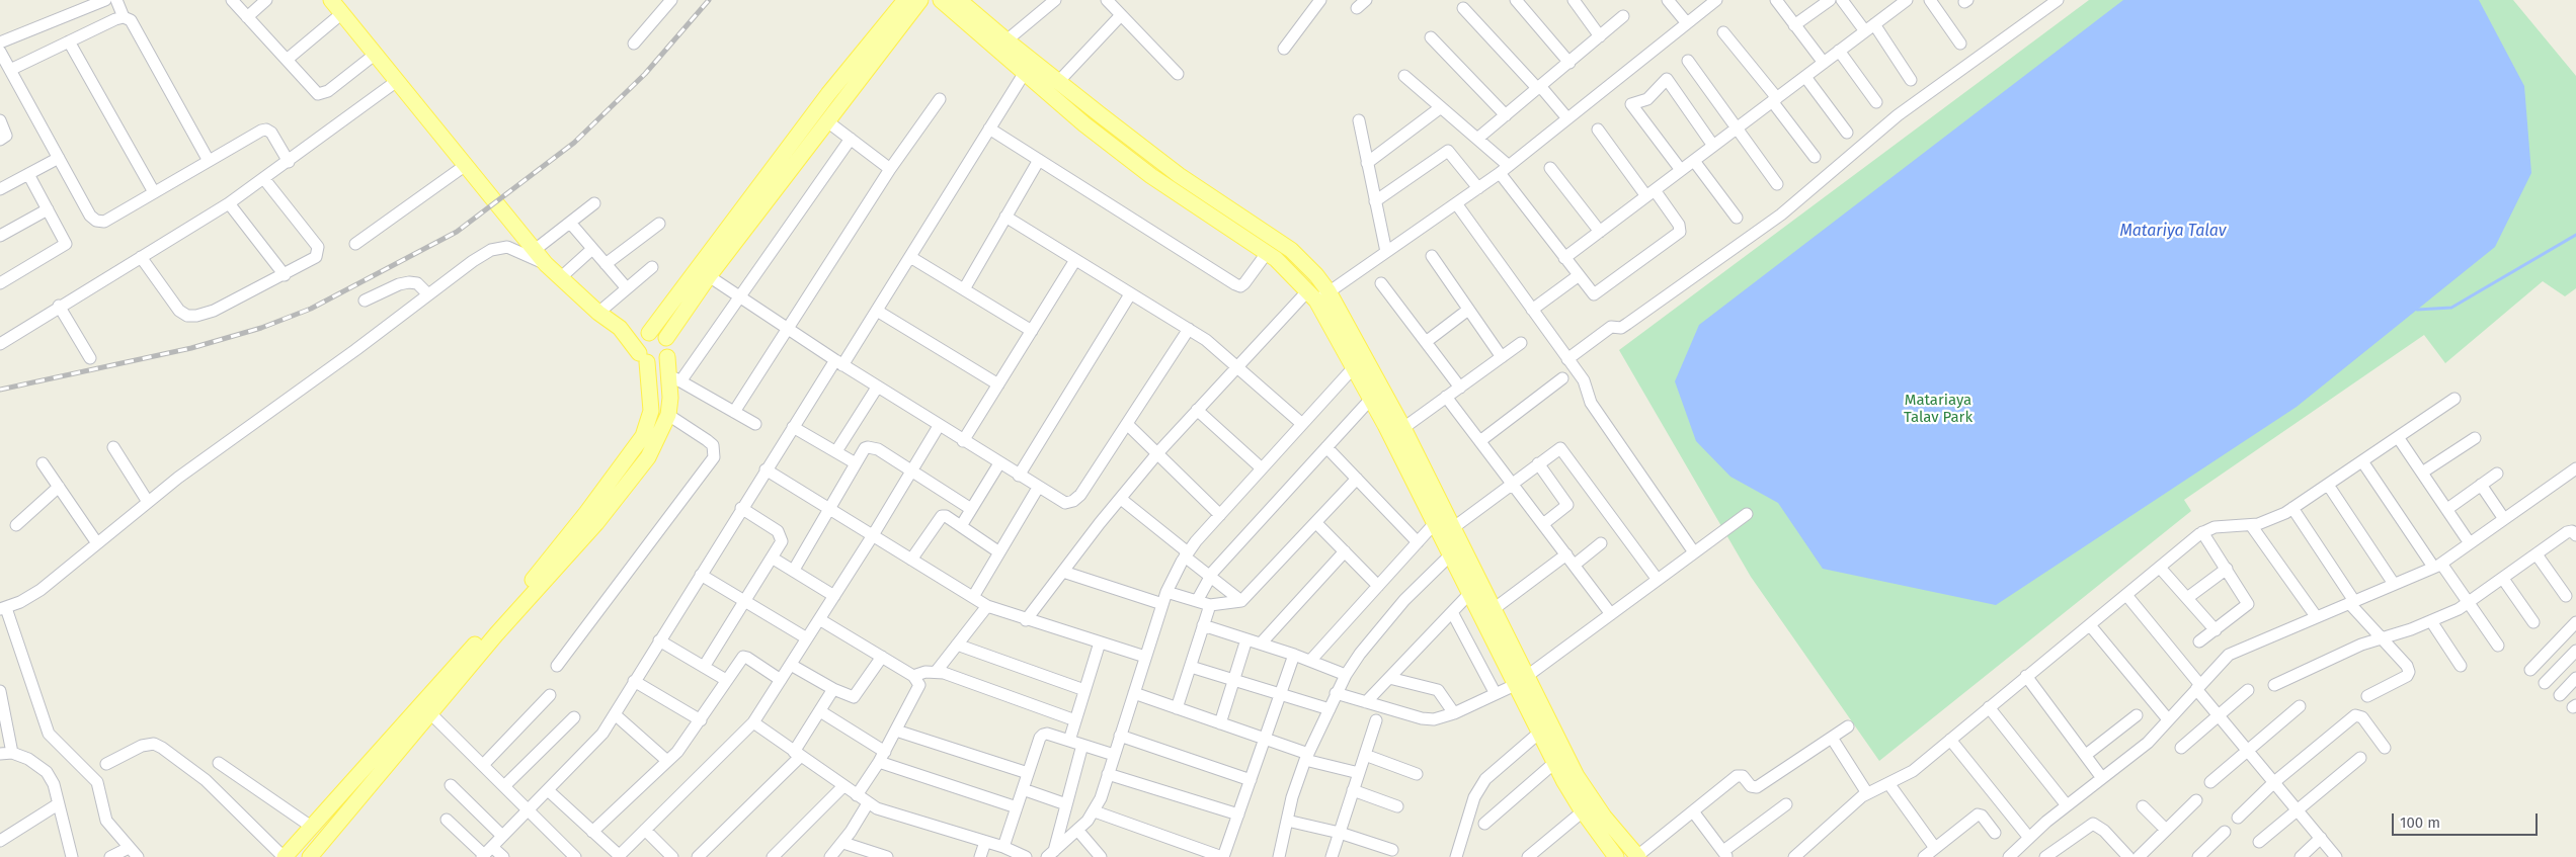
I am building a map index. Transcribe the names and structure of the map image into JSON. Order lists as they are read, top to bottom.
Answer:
{
  "water": ["Matariya Talav"],
  "parks": ["Matariaya Talav Park"],
  "scale_bar": "100 m"
}
